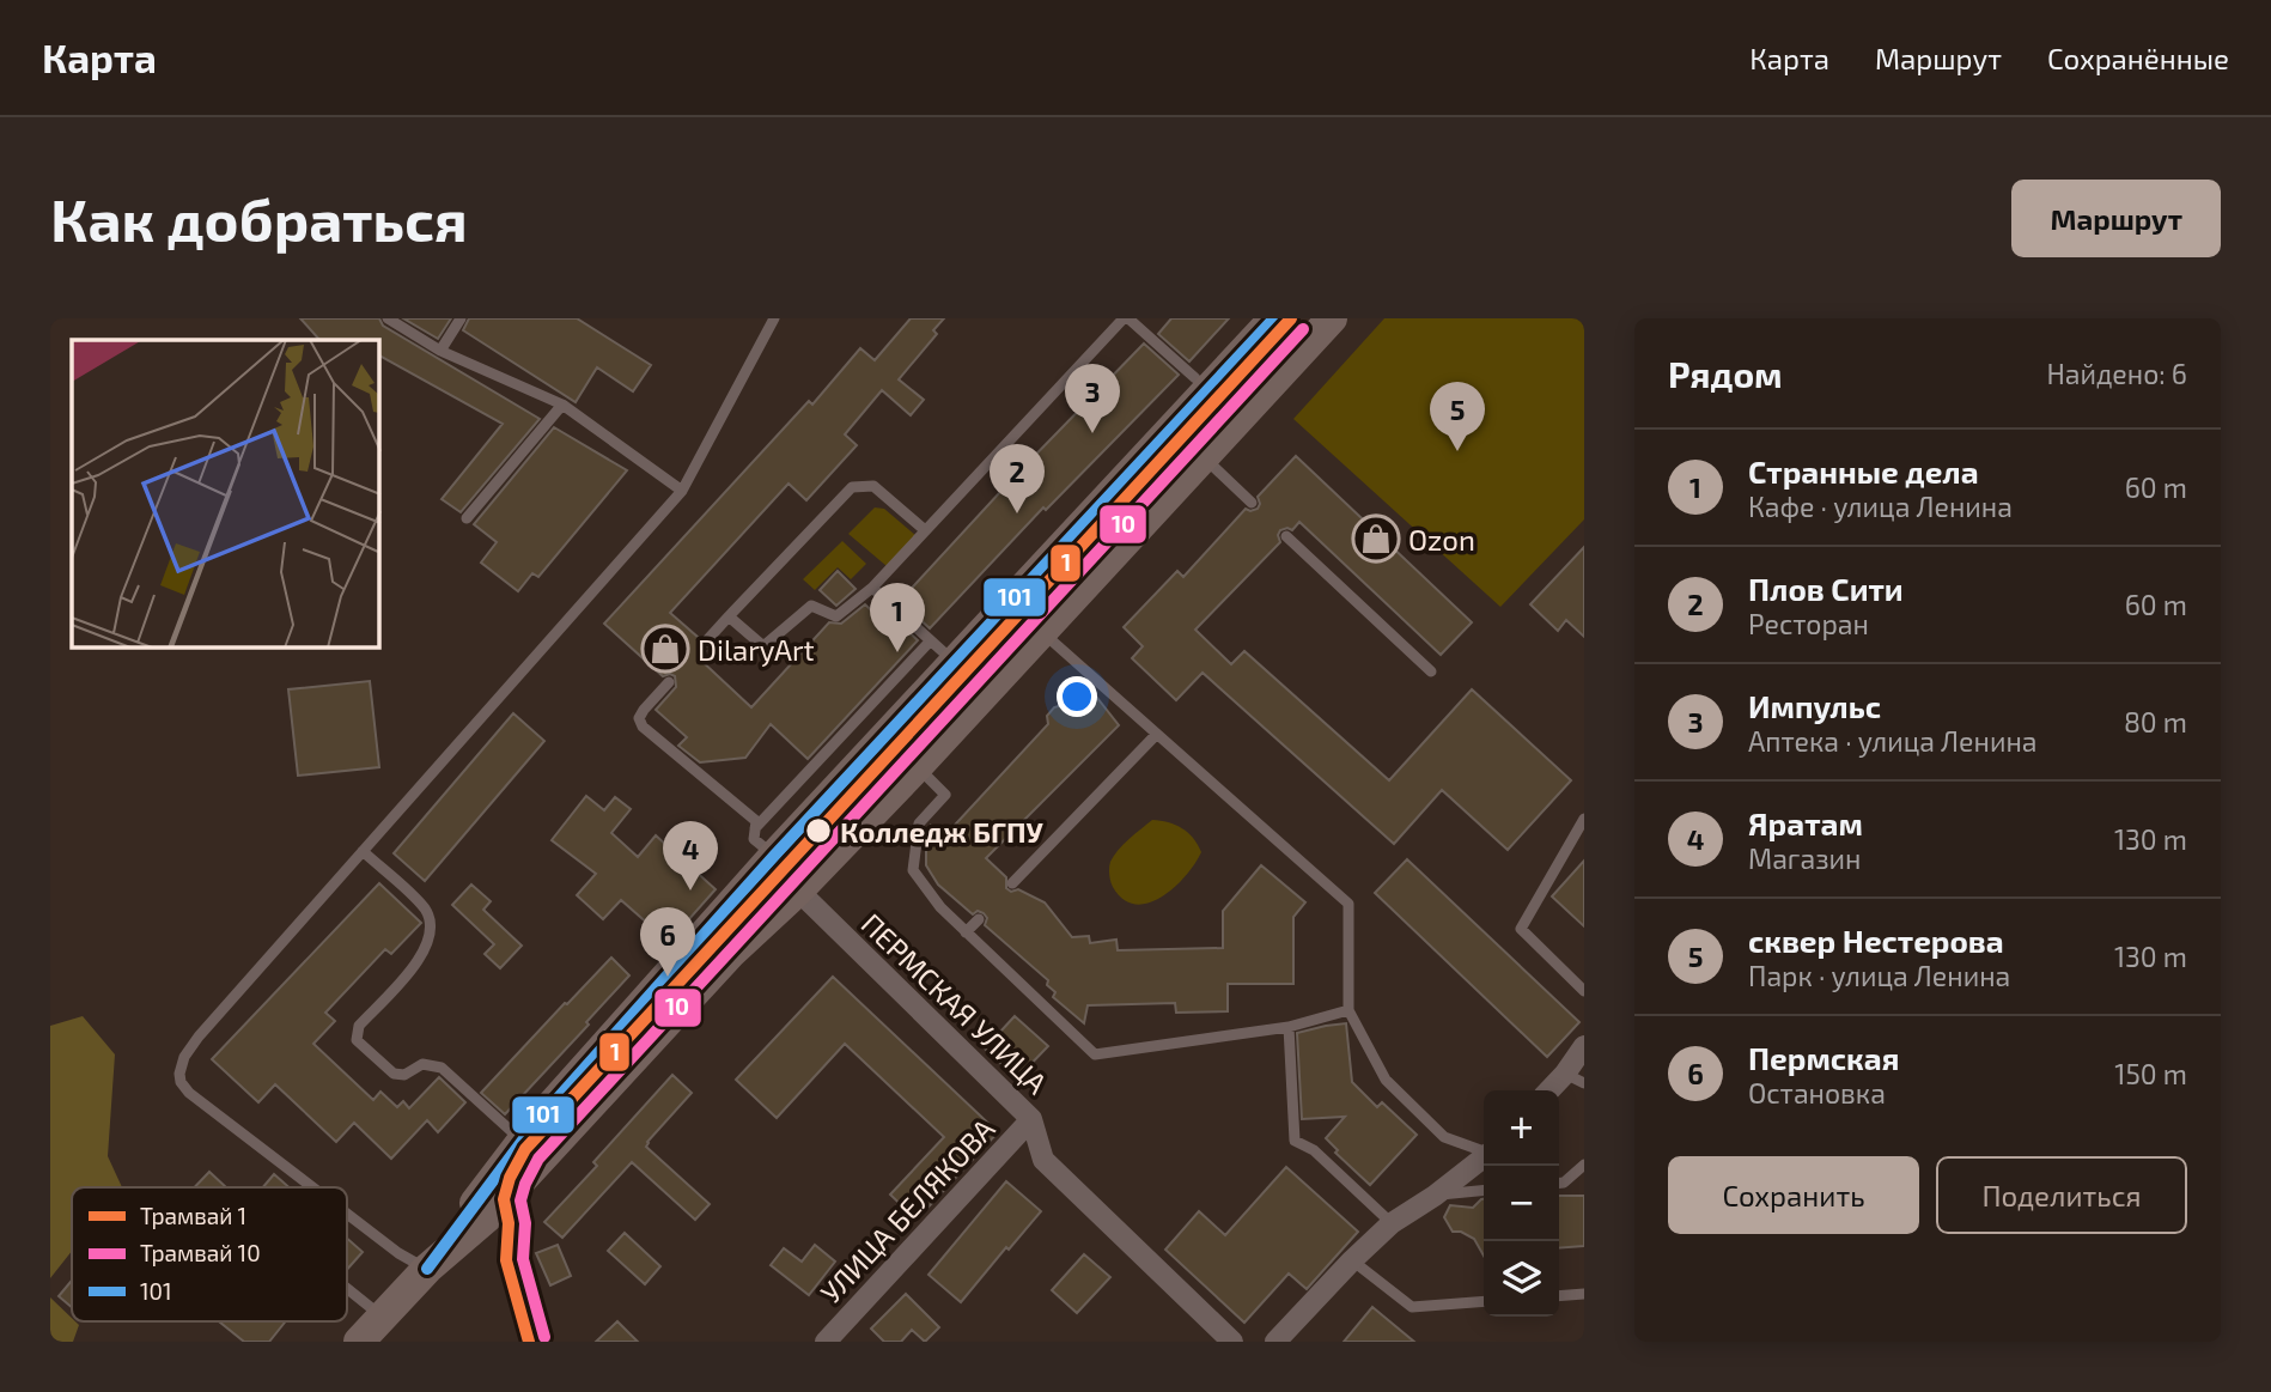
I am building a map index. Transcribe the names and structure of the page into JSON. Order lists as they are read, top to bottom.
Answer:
{
  "streets": {
    "street": ["ПЕРМСКАЯ УЛИЦА", "УЛИЦА БЕЛЯКОВА"]
  },
  "crossings": [
    ["ПЕРМСКАЯ УЛИЦА", "УЛИЦА БЕЛЯКОВА"]
  ],
  "places": {
    "shop": ["Ozon", "DilaryArt"],
    "other": ["Колледж БГПУ"]
  },
  "lines": ["tram line 1", "transit line 101", "tram line 10"],
  "legend": ["Трамвай 1", "Трамвай 10", "101"],
  "page": {
    "header": "Карта",
    "nav": ["Карта", "Маршрут", "Сохранённые"],
    "buttons": [
      "Маршрут",
      ["Сохранить", "Поделиться"]
    ],
    "title": "Как добраться",
    "heading": ["Рядом", "Найдено: 6"],
    "pins": [
      "3",
      "5",
      "2",
      "1",
      "4",
      "6"
    ],
    "list": [
      {
        "mark": "1",
        "name": "Странные дела",
        "note": "Кафе · улица Ленина",
        "value": "60 m"
      },
      {
        "mark": "2",
        "name": "Плов Сити",
        "note": "Ресторан",
        "value": "60 m"
      },
      {
        "mark": "3",
        "name": "Импульс",
        "note": "Аптека · улица Ленина",
        "value": "80 m"
      },
      {
        "mark": "4",
        "name": "Яратам",
        "note": "Магазин",
        "value": "130 m"
      },
      {
        "mark": "5",
        "name": "сквер Нестерова",
        "note": "Парк · улица Ленина",
        "value": "130 m"
      },
      {
        "mark": "6",
        "name": "Пермская",
        "note": "Остановка",
        "value": "150 m"
      }
    ],
    "map_buttons": ["+", "−"]
  }
}
